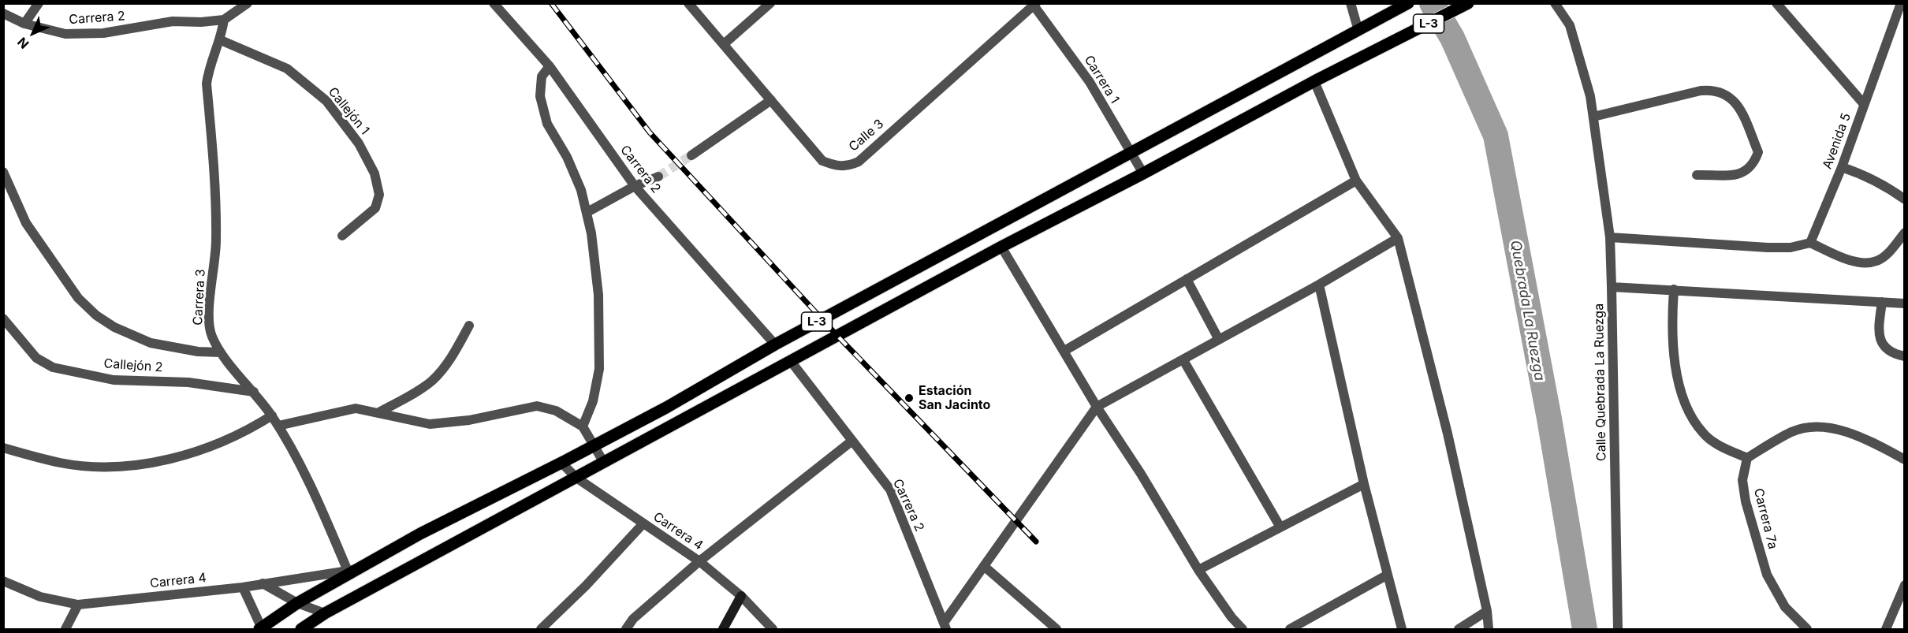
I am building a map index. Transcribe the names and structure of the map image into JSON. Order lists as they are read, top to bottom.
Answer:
{
  "streets": {
    "main road": ["L-3"],
    "street": [
      "Carrera 2",
      "Carrera 1",
      "Callejón 1",
      "Calle 3",
      "Avenida 5",
      "Carrera 3",
      "Callejón 2",
      "Calle Quebrada La Ruezga",
      "Carrera 7a",
      "Carrera 4"
    ]
  },
  "crossings": [
    ["Carrera 2", "L-3"],
    ["Carrera 2", "Carrera 3"],
    ["L-3", "Carrera 1"],
    ["L-3", "Carrera 3"],
    ["L-3", "Carrera 4"],
    ["Carrera 1", "Calle 3"],
    ["Callejón 1", "Carrera 3"],
    ["Carrera 3", "Callejón 2"],
    ["Carrera 3", "Carrera 4"]
  ],
  "water": ["Quebrada La Ruezga"],
  "places": ["Estación San Jacinto"],
  "north": "bottom left"
}
